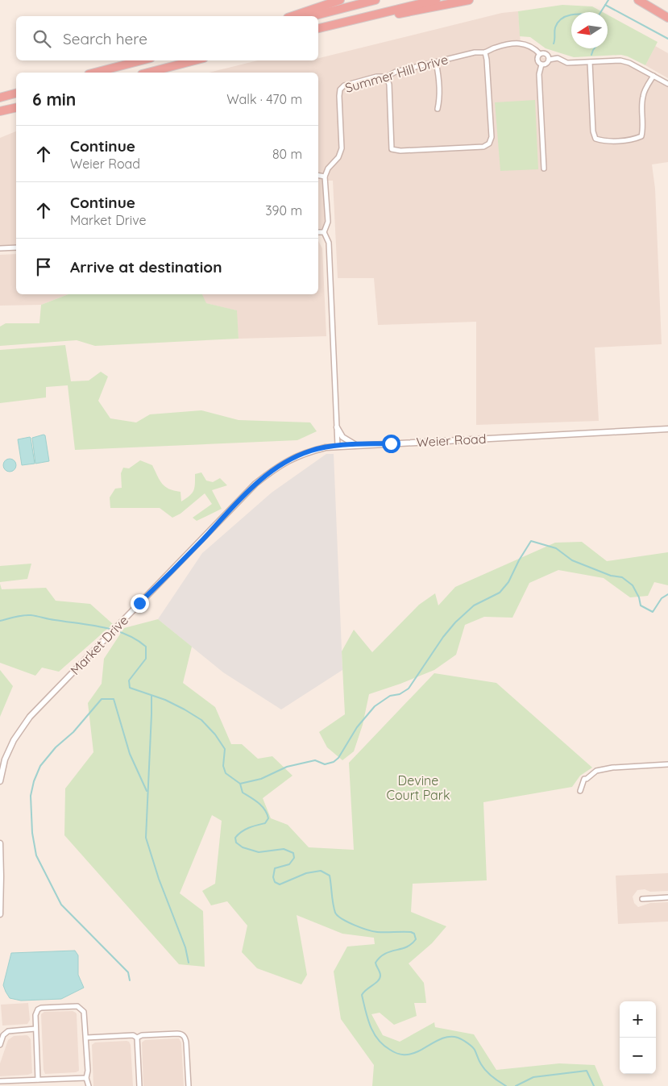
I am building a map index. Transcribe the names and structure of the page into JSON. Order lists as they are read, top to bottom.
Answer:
{
  "streets": {
    "street": ["Summer Hill Drive", "Weier Road", "Market Drive"]
  },
  "crossings": [
    ["Weier Road", "Market Drive"]
  ],
  "parks": ["Devine Court Park"],
  "north": "left",
  "page": {
    "search": "Search here",
    "heading": ["6 min", "Walk · 470 m"],
    "list": [
      ["Continue", "Weier Road", "80 m"],
      ["Continue", "Market Drive", "390 m"],
      "Arrive at destination"
    ],
    "map_buttons": ["+", "−"]
  }
}
